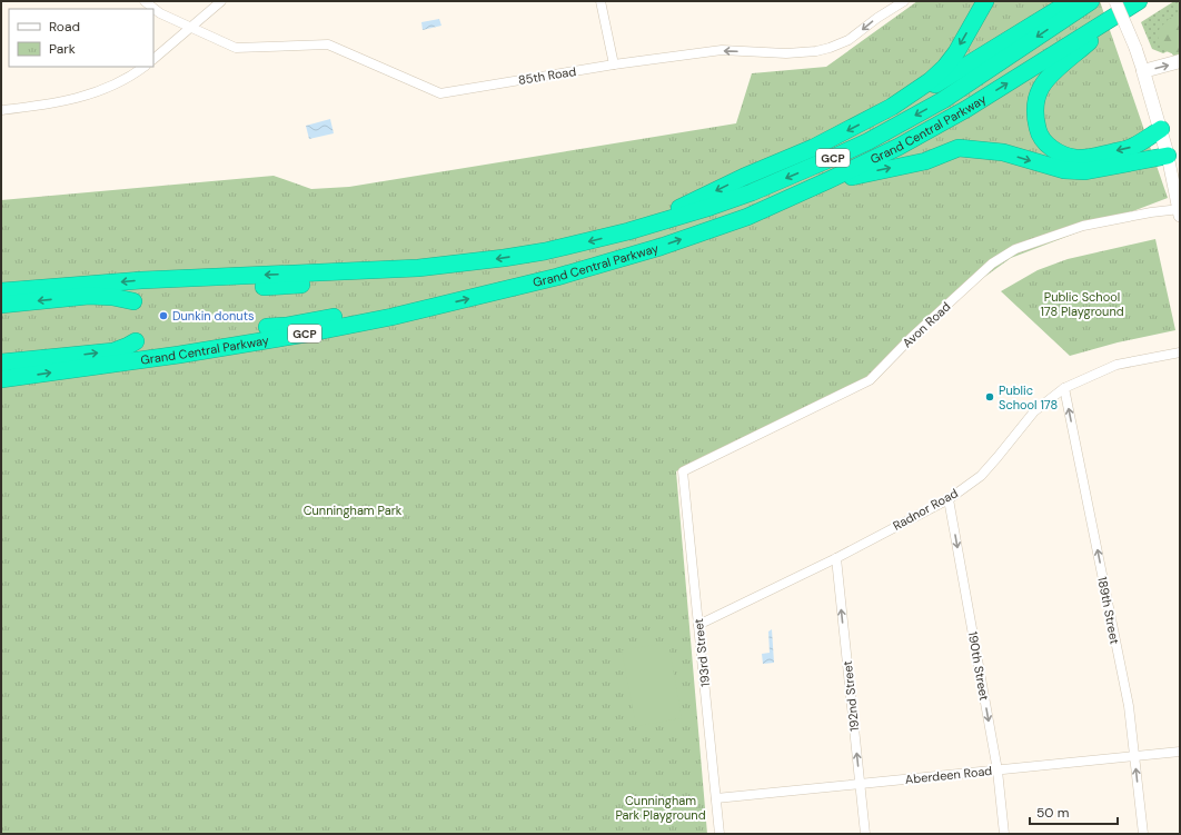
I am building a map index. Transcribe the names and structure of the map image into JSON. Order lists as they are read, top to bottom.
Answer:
{
  "streets": {
    "highway": ["Grand Central Parkway", "GCP"],
    "street": [
      "85th Road",
      "Avon Road",
      "Radnor Road",
      "189th Street",
      "193rd Street",
      "190th Street",
      "192nd Street",
      "Aberdeen Road"
    ]
  },
  "crossings": [
    ["Avon Road", "193rd Street"],
    ["Radnor Road", "189th Street"],
    ["Radnor Road", "193rd Street"],
    ["Radnor Road", "190th Street"],
    ["Radnor Road", "192nd Street"],
    ["189th Street", "Aberdeen Road"],
    ["193rd Street", "Aberdeen Road"],
    ["190th Street", "Aberdeen Road"],
    ["192nd Street", "Aberdeen Road"]
  ],
  "one_way": [
    "85th Road",
    "189th Street",
    "190th Street",
    "192nd Street"
  ],
  "parks": ["Public School 178 Playground", "Cunningham Park", "Cunningham Park Playground"],
  "places": ["Dunkin donuts", "Public School 178"],
  "legend": ["Road", "Park"],
  "scale_bar": "50 m"
}
